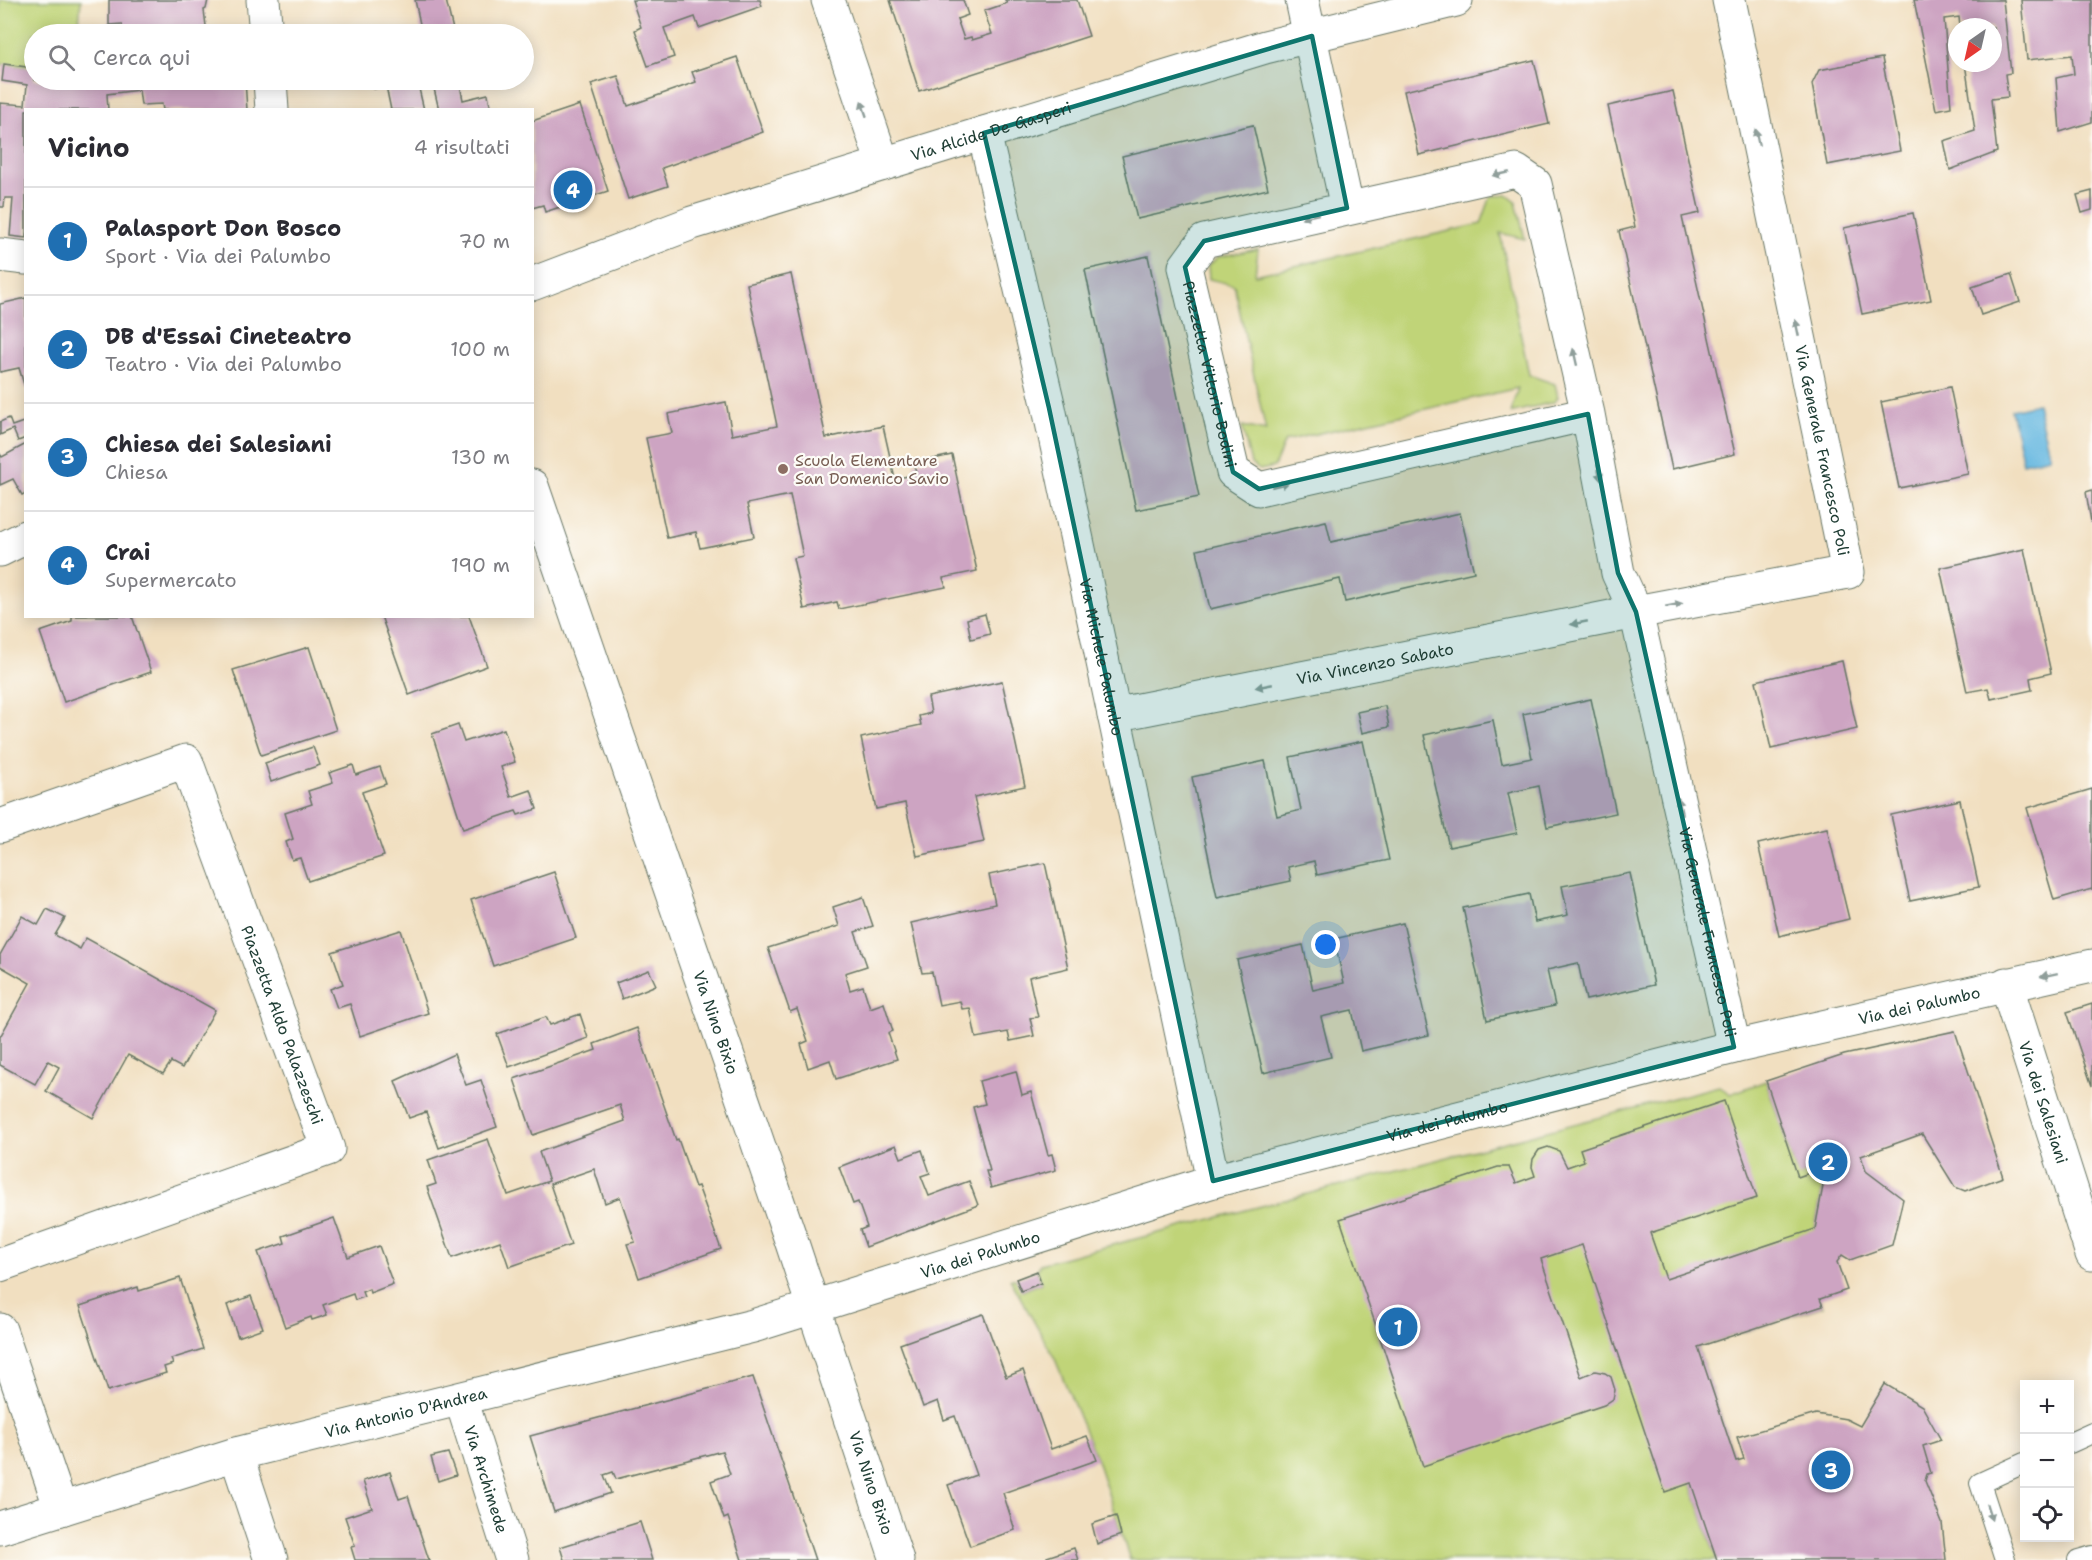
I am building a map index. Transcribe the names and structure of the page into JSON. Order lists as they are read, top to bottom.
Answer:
{
  "streets": {
    "street": [
      "Via Alcide De Gasperi",
      "Piazzetta Vittorio Bodini",
      "Via Generale Francesco Poli",
      "Via Michele Palumbo",
      "Via Vincenzo Sabato",
      "Via dei Palumbo",
      "Via Nino Bixio",
      "Piazzetta Aldo Palazzeschi",
      "Via dei Salesiani",
      "Via Antonio D'Andrea",
      "Via Archimede"
    ]
  },
  "crossings": [
    ["Via Alcide De Gasperi", "Via Michele Palumbo"],
    ["Piazzetta Vittorio Bodini", "Via Generale Francesco Poli"],
    ["Piazzetta Vittorio Bodini", "Via Vincenzo Sabato"],
    ["Via Generale Francesco Poli", "Via Vincenzo Sabato"],
    ["Via Generale Francesco Poli", "Via dei Palumbo"],
    ["Via Michele Palumbo", "Via Vincenzo Sabato"],
    ["Via Michele Palumbo", "Via dei Palumbo"],
    ["Via dei Palumbo", "Via Nino Bixio"],
    ["Via dei Palumbo", "Via dei Salesiani"],
    ["Via dei Palumbo", "Via Antonio D'Andrea"],
    ["Via Nino Bixio", "Via Antonio D'Andrea"],
    ["Via Antonio D'Andrea", "Via Archimede"]
  ],
  "one_way": ["Via Generale Francesco Poli", "Via Vincenzo Sabato"],
  "places": ["Scuola Elementare San Domenico Savio"],
  "north": "bottom left",
  "page": {
    "search": "Cerca qui",
    "heading": ["Vicino", "4 risultati"],
    "pins": [
      "4",
      "2",
      "1",
      "3"
    ],
    "list": [
      {
        "mark": "1",
        "name": "Palasport Don Bosco",
        "note": "Sport · Via dei Palumbo",
        "value": "70 m"
      },
      {
        "mark": "2",
        "name": "DB d'Essai Cineteatro",
        "note": "Teatro · Via dei Palumbo",
        "value": "100 m"
      },
      {
        "mark": "3",
        "name": "Chiesa dei Salesiani",
        "note": "Chiesa",
        "value": "130 m"
      },
      {
        "mark": "4",
        "name": "Crai",
        "note": "Supermercato",
        "value": "190 m"
      }
    ],
    "map_buttons": ["+", "−"]
  }
}
